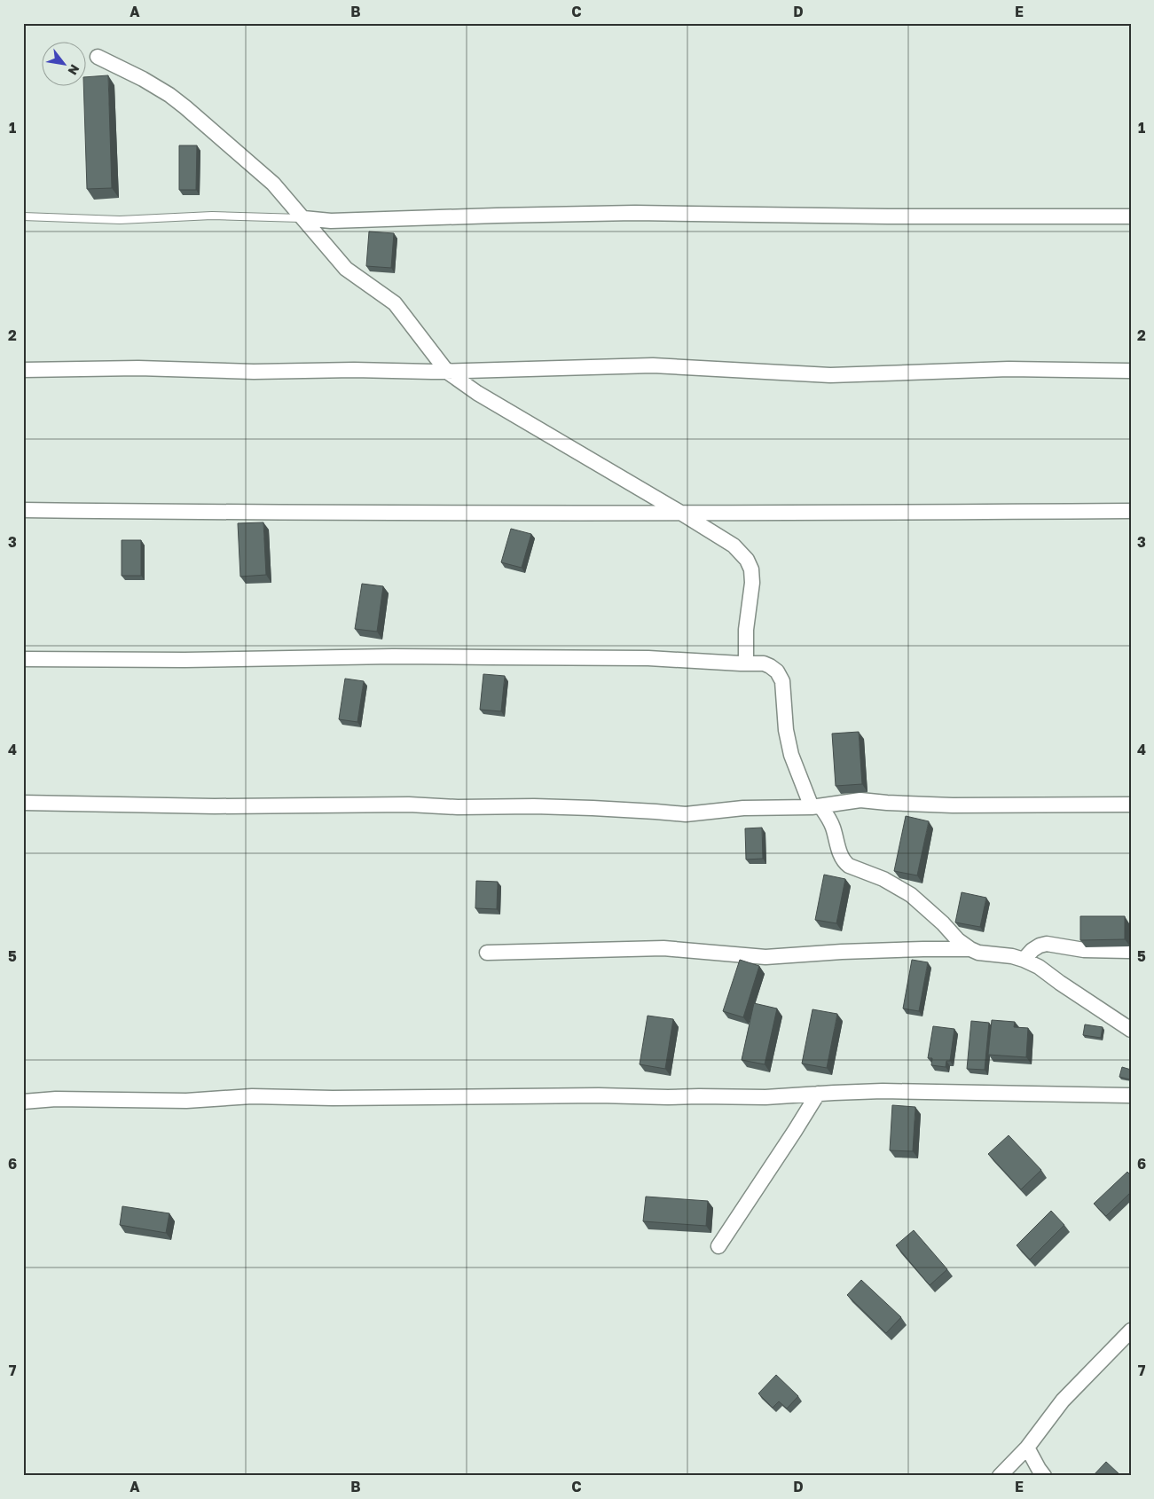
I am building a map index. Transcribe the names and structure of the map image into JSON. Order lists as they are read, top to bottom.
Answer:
{
  "north": "bottom right",
  "grid": {
    "columns": [
      "A",
      "B",
      "C",
      "D",
      "E"
    ],
    "rows": [
      "1",
      "2",
      "3",
      "4",
      "5",
      "6",
      "7"
    ]
  }
}
